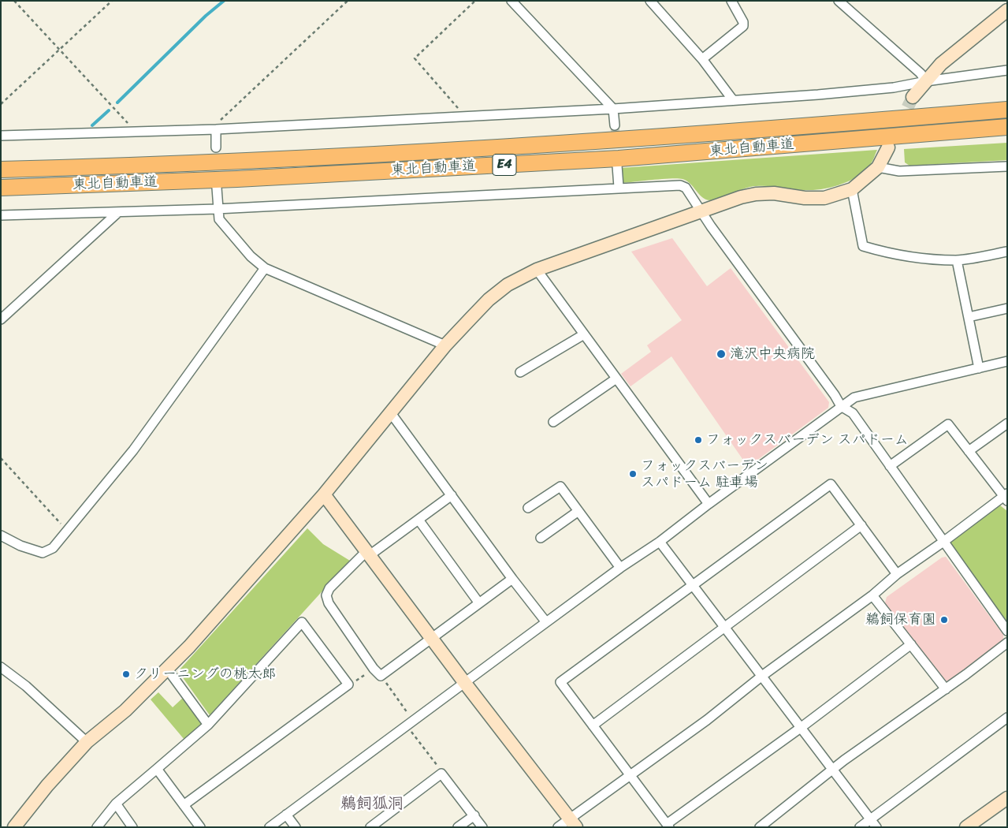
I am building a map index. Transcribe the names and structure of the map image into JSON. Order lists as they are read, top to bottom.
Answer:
{
  "streets": {
    "highway": ["東北自動車道", "E4"]
  },
  "districts": ["鵜飼狐洞"],
  "places": [
    "滝沢中央病院",
    "フォックスバーデン スパドーム",
    "フォックスバーデン スパドーム 駐車場",
    "鵜飼保育園",
    "クリーニングの桃太郎"
  ]
}
